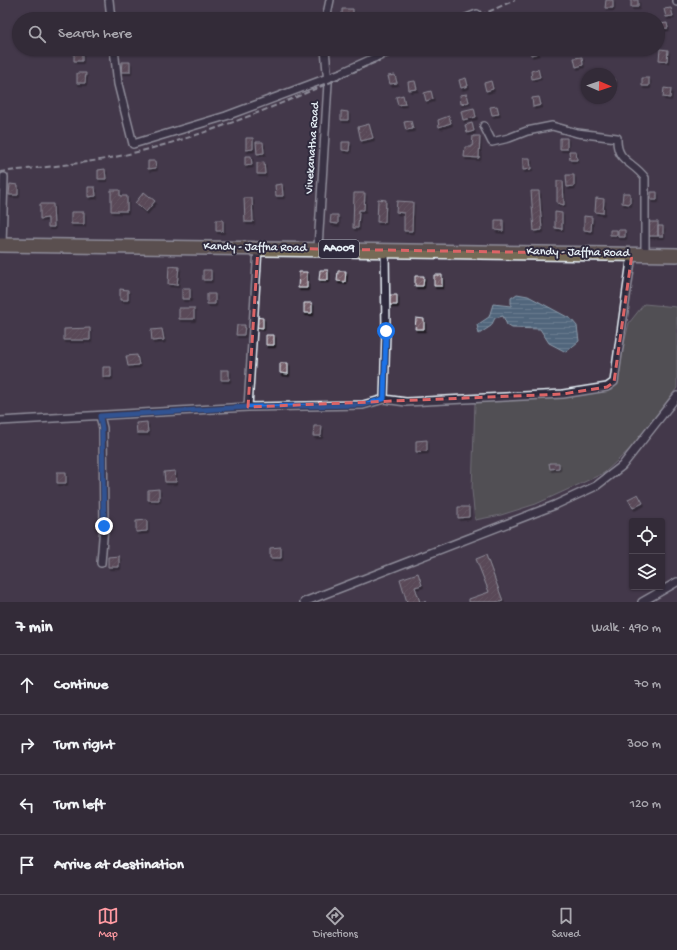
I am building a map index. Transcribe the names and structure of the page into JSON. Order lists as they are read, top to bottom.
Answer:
{
  "streets": {
    "highway": ["Kandy - Jaffna Road", "AA009"],
    "street": ["Vivekanatha Road"]
  },
  "crossings": [
    ["Vivekanatha Road", "Kandy - Jaffna Road"]
  ],
  "north": "right",
  "page": {
    "search": "Search here",
    "heading": ["7 min", "Walk · 490 m"],
    "list": [
      ["Continue", "70 m"],
      ["Turn right", "300 m"],
      ["Turn left", "120 m"],
      "Arrive at destination"
    ],
    "nav": ["Map", "Directions", "Saved"]
  }
}
